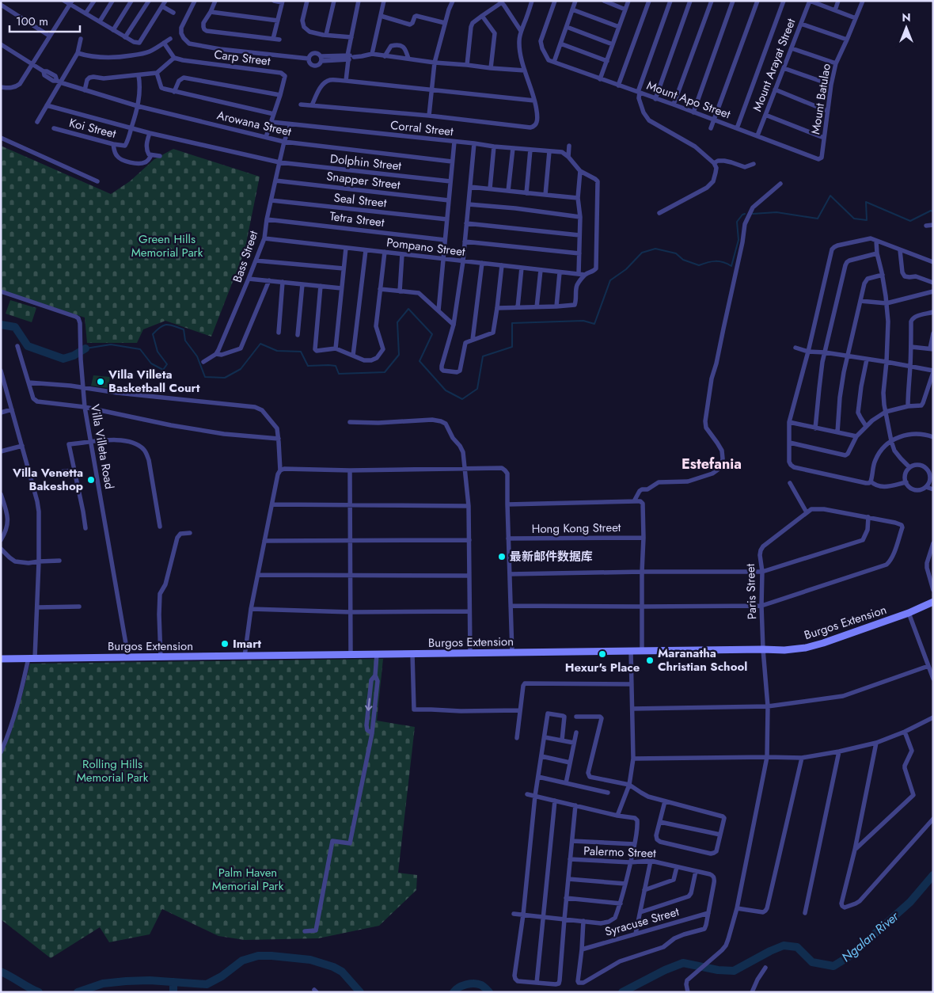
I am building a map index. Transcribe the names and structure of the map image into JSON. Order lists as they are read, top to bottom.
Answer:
{
  "streets": {
    "main road": ["Burgos Extension"],
    "street": [
      "Carp Street",
      "Mount Arayat Street",
      "Mount Batulao",
      "Mount Apo Street",
      "Arowana Street",
      "Koi Street",
      "Corral Street",
      "Dolphin Street",
      "Snapper Street",
      "Seal Street",
      "Tetra Street",
      "Pompano Street",
      "Bass Street",
      "Villa Villeta Road",
      "Hong Kong Street",
      "Paris Street",
      "Palermo Street",
      "Syracuse Street"
    ]
  },
  "crossings": [
    ["Carp Street", "Arowana Street"],
    ["Carp Street", "Corral Street"],
    ["Mount Arayat Street", "Mount Apo Street"],
    ["Mount Batulao", "Mount Apo Street"],
    ["Arowana Street", "Koi Street"],
    ["Arowana Street", "Bass Street"],
    ["Koi Street", "Dolphin Street"],
    ["Corral Street", "Bass Street"],
    ["Dolphin Street", "Bass Street"],
    ["Snapper Street", "Bass Street"],
    ["Seal Street", "Bass Street"],
    ["Tetra Street", "Bass Street"],
    ["Pompano Street", "Bass Street"],
    ["Villa Villeta Road", "Burgos Extension"],
    ["Paris Street", "Burgos Extension"],
    ["Palermo Street", "Syracuse Street"]
  ],
  "districts": ["Estefania"],
  "water": ["Ngalan River"],
  "parks": ["Green Hills Memorial Park", "Rolling Hills Memorial Park", "Palm Haven Memorial Park"],
  "places": [
    "Villa Villeta Basketball Court",
    "Villa Venetta Bakeshop",
    "最新邮件数据库",
    "Imart",
    "Hexur's Place",
    "Maranatha Christian School"
  ],
  "scale_bar": "100 m",
  "north": "top"
}
